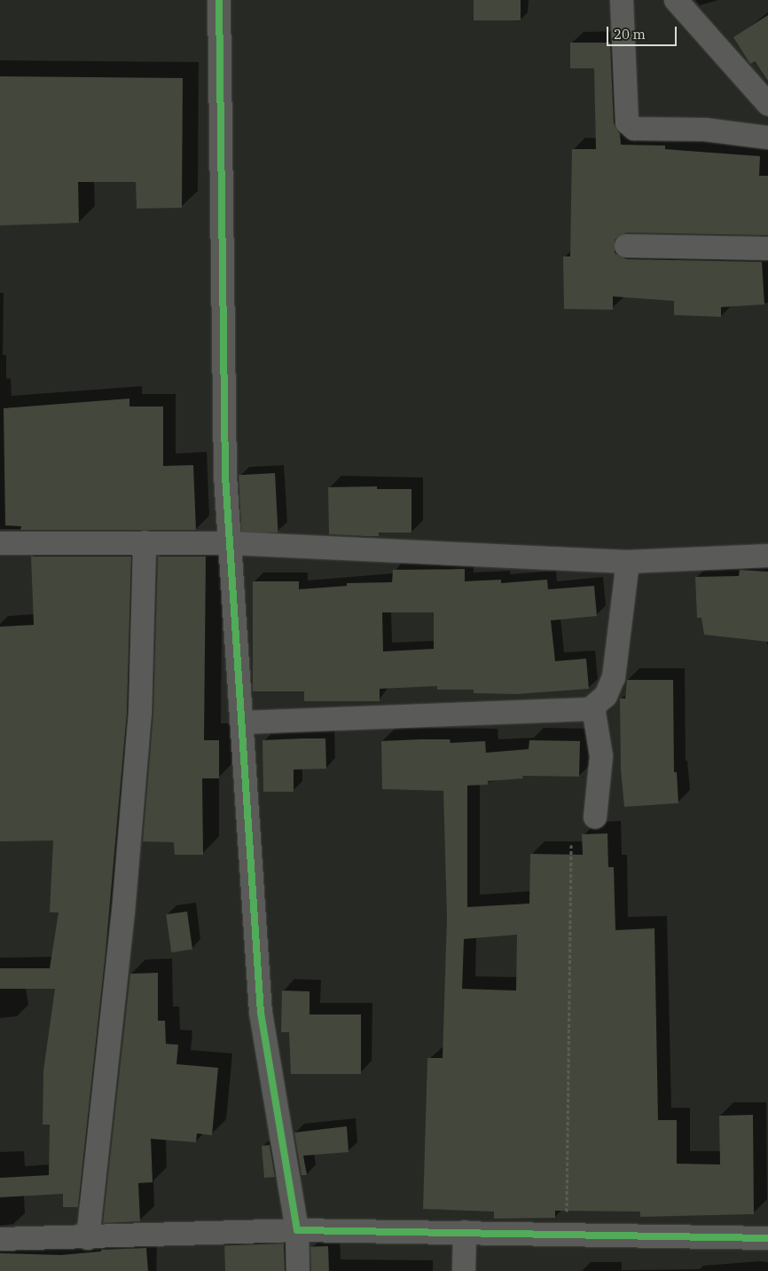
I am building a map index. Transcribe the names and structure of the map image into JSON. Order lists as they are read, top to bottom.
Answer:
{
  "scale_bar": "20 m"
}
